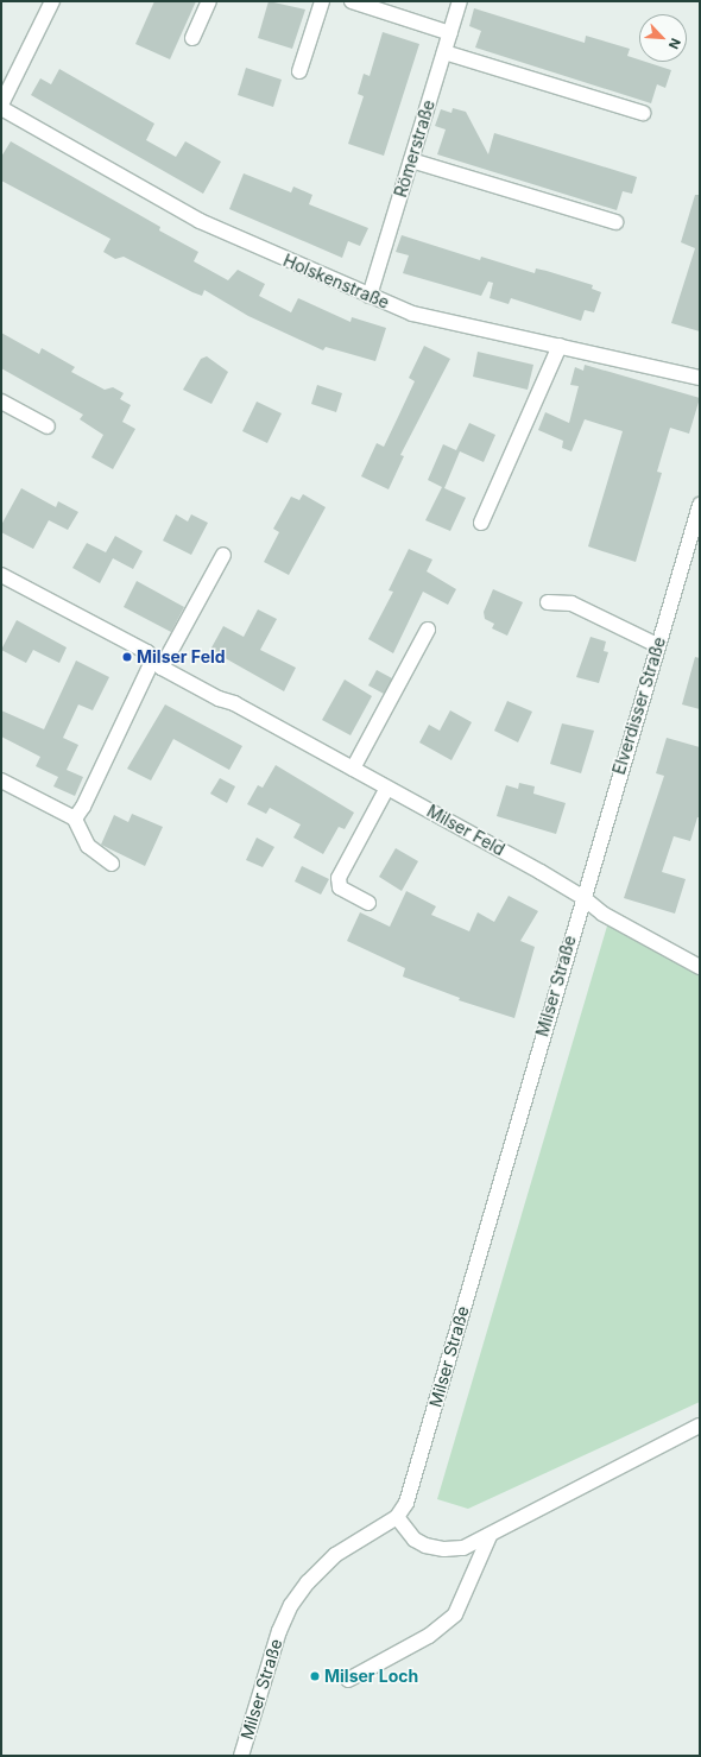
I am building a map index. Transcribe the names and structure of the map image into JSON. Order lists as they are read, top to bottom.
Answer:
{
  "streets": {
    "street": [
      "Römerstraße",
      "Holskenstraße",
      "Elverdisser Straße",
      "Milser Feld",
      "Milser Straße"
    ]
  },
  "crossings": [
    ["Römerstraße", "Holskenstraße"],
    ["Elverdisser Straße", "Milser Feld"],
    ["Elverdisser Straße", "Milser Straße"],
    ["Milser Feld", "Milser Straße"]
  ],
  "places": ["Milser Feld", "Milser Loch"],
  "north": "bottom right"
}
